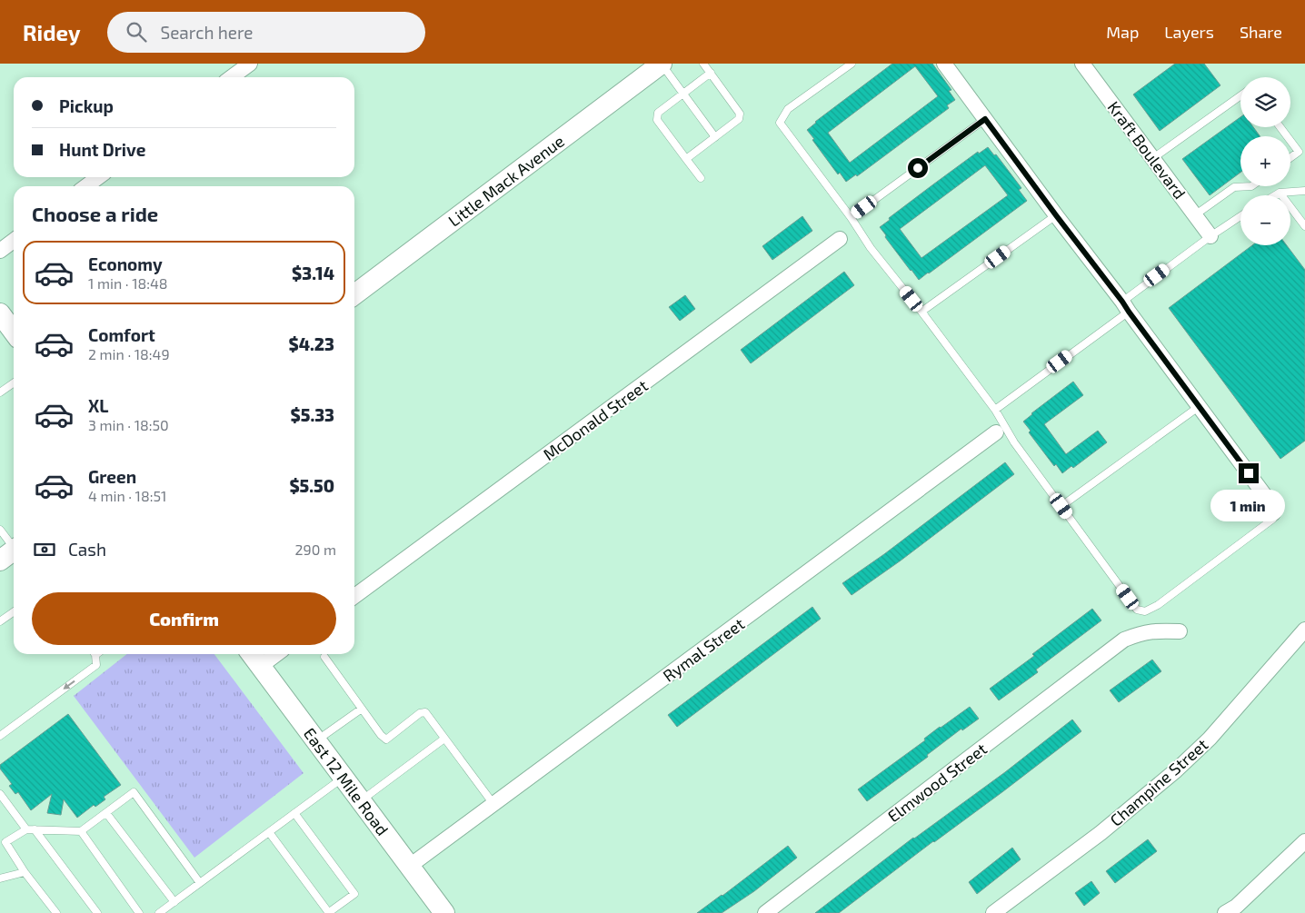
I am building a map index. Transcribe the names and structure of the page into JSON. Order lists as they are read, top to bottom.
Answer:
{
  "streets": {
    "main road": ["Little Mack Avenue", "East 12 Mile Road"],
    "street": [
      "Kraft Boulevard",
      "McDonald Street",
      "Rymal Street",
      "Elmwood Street",
      "Champine Street"
    ]
  },
  "crossings": [
    ["Rymal Street", "East 12 Mile Road"]
  ],
  "page": {
    "header": "Ridey",
    "search": "Search here",
    "nav": ["Map", "Layers", "Share"],
    "map_buttons": ["+", "−"],
    "banner": ["Pickup", "Hunt Drive"],
    "heading": "Choose a ride",
    "list": [
      {
        "name": "Economy",
        "note": "1 min · 18:48",
        "value": "$3.14"
      },
      {
        "name": "Comfort",
        "note": "2 min · 18:49",
        "value": "$4.23"
      },
      {
        "name": "XL",
        "note": "3 min · 18:50",
        "value": "$5.33"
      },
      {
        "name": "Green",
        "note": "4 min · 18:51",
        "value": "$5.50"
      }
    ],
    "bubble": "1 min",
    "pay": ["Cash", "290 m"],
    "buttons": "Confirm"
  }
}
